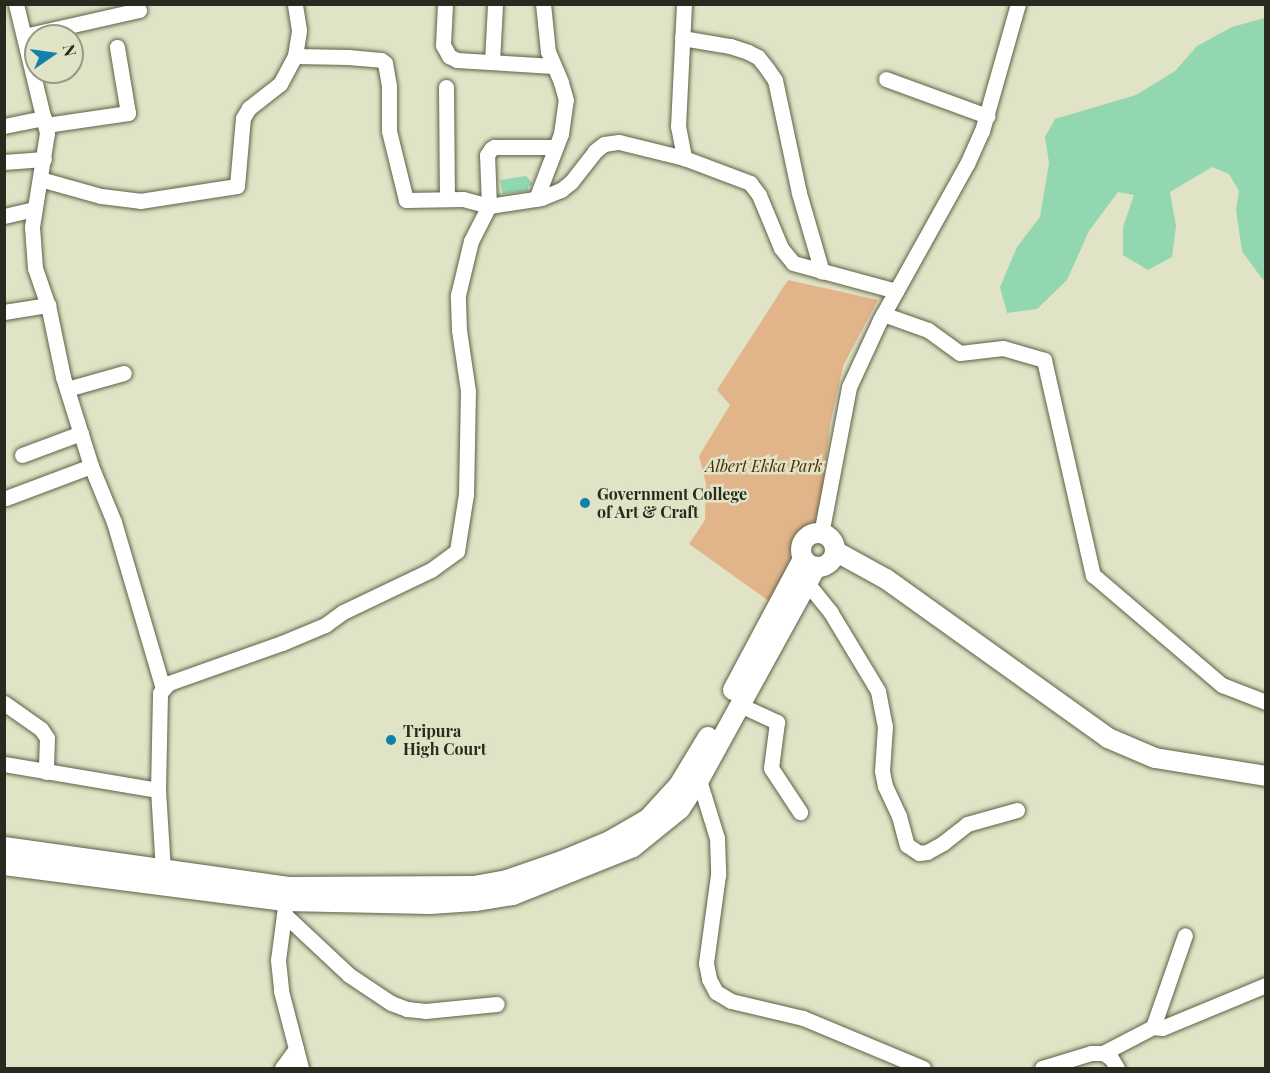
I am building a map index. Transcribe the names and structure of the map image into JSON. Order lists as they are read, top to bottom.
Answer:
{
  "parks": ["Albert Ekka Park"],
  "places": ["Government College of Art & Craft", "Tripura High Court"],
  "north": "right"
}
